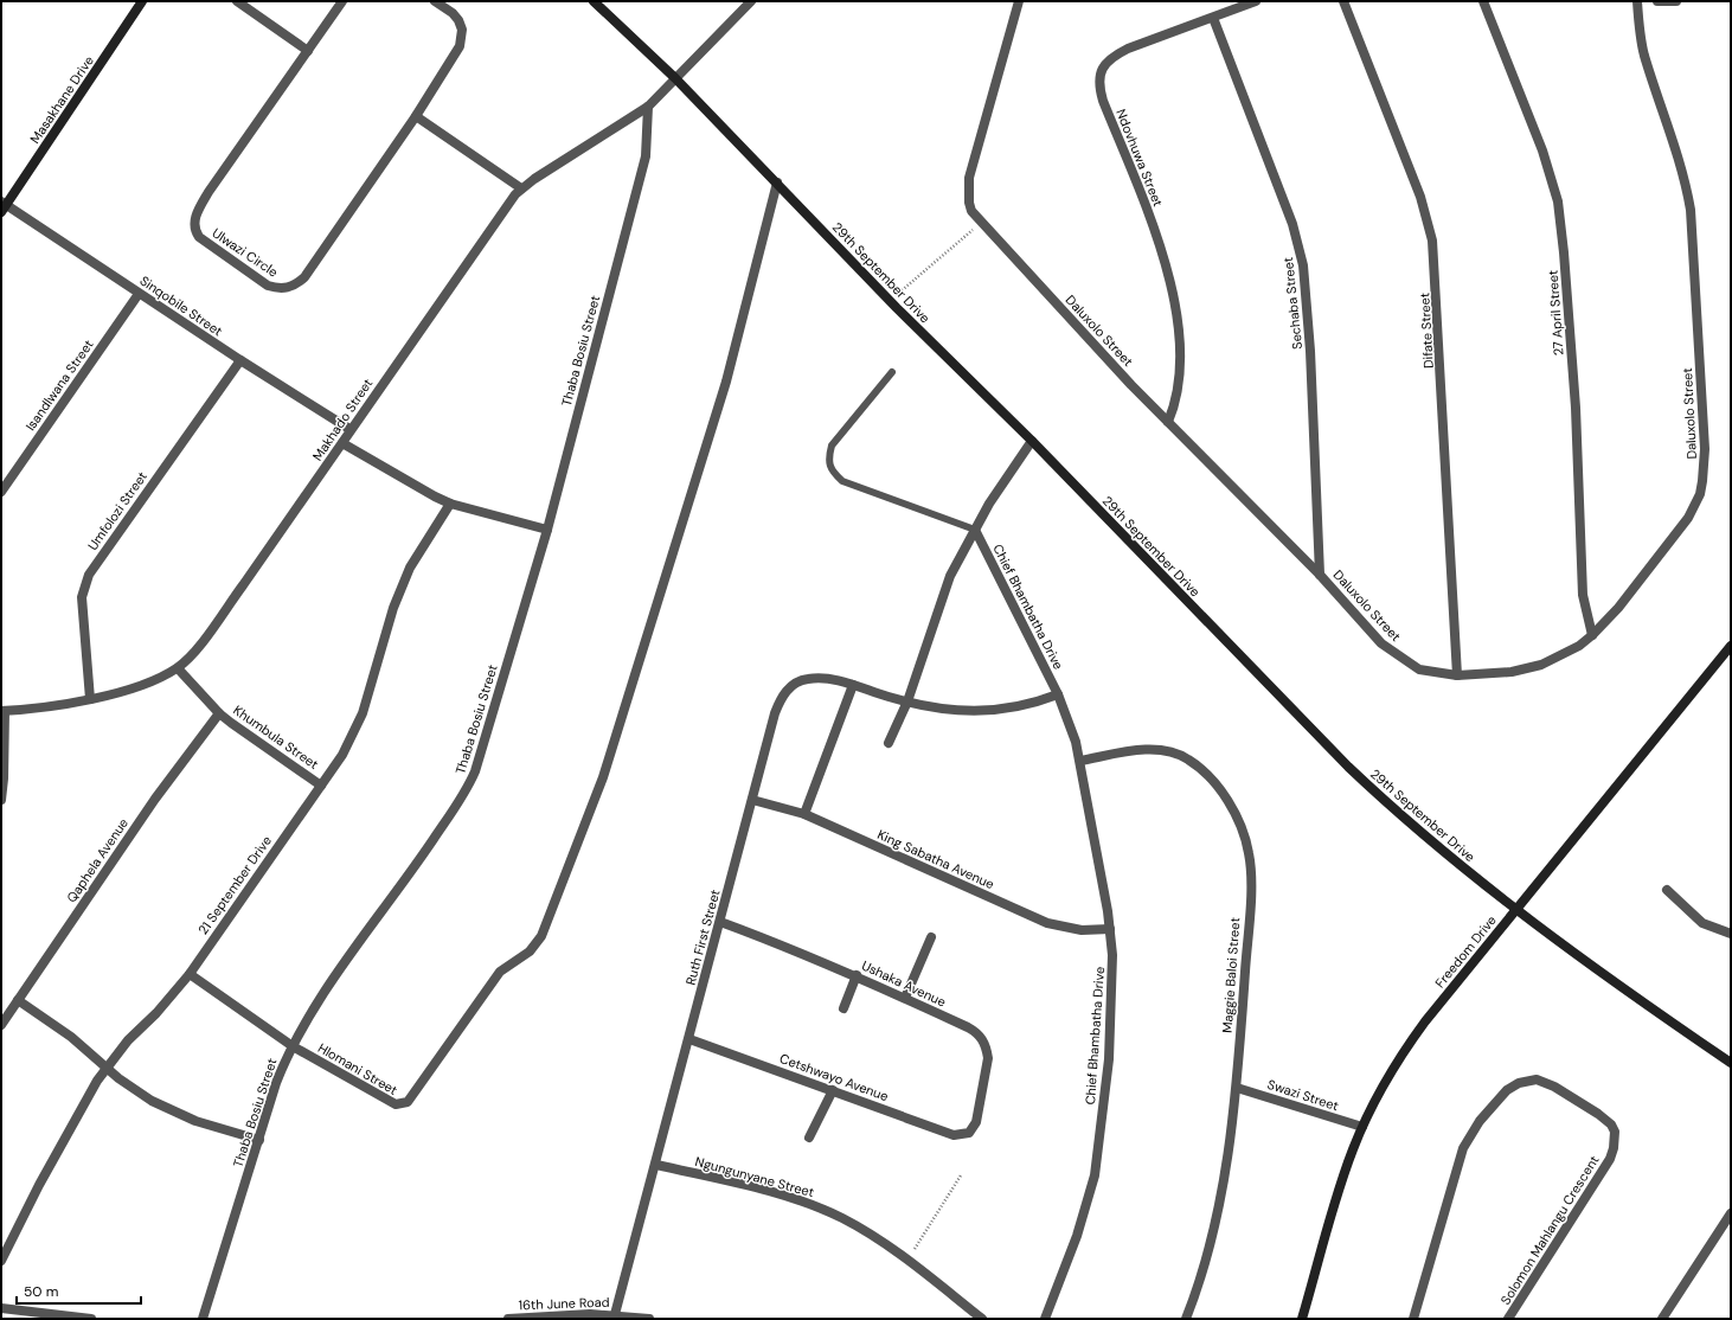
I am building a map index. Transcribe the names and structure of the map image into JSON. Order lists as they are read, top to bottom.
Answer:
{
  "streets": {
    "street": [
      "Masakhane Drive",
      "Ndovhuwa Street",
      "Ulwazi Circle",
      "29th September Drive",
      "Sechaba Street",
      "Sinqobile Street",
      "27 April Street",
      "Daluxolo Street",
      "Difate Street",
      "Thaba Bosiu Street",
      "Isandlwana Street",
      "Makhado Street",
      "Umfolozi Street",
      "Chief Bhambatha Drive",
      "Khumbula Street",
      "King Sabatha Avenue",
      "Qaphela Avenue",
      "21 September Drive",
      "Ruth First Street",
      "Freedom Drive",
      "Maggie Baloi Street",
      "Ushaka Avenue",
      "Hlomani Street",
      "Cetshwayo Avenue",
      "Swazi Street",
      "Ngungunyane Street",
      "Solomon Mahlangu Crescent",
      "16th June Road"
    ]
  },
  "crossings": [
    ["Masakhane Drive", "Sinqobile Street"],
    ["Ndovhuwa Street", "Sechaba Street"],
    ["Ndovhuwa Street", "Daluxolo Street"],
    ["29th September Drive", "Makhado Street"],
    ["29th September Drive", "Freedom Drive"],
    ["29th September Drive", "Hlomani Street"],
    ["Sechaba Street", "Daluxolo Street"],
    ["Sinqobile Street", "Isandlwana Street"],
    ["Sinqobile Street", "Makhado Street"],
    ["Sinqobile Street", "Umfolozi Street"],
    ["27 April Street", "Daluxolo Street"],
    ["Daluxolo Street", "Difate Street"],
    ["Thaba Bosiu Street", "Makhado Street"],
    ["Thaba Bosiu Street", "Hlomani Street"],
    ["Makhado Street", "Umfolozi Street"],
    ["Makhado Street", "Khumbula Street"],
    ["Chief Bhambatha Drive", "King Sabatha Avenue"],
    ["Chief Bhambatha Drive", "Maggie Baloi Street"],
    ["Khumbula Street", "Qaphela Avenue"],
    ["Khumbula Street", "21 September Drive"],
    ["King Sabatha Avenue", "Ruth First Street"],
    ["21 September Drive", "Hlomani Street"],
    ["Ruth First Street", "Ushaka Avenue"],
    ["Ruth First Street", "Cetshwayo Avenue"],
    ["Ruth First Street", "Ngungunyane Street"],
    ["Ruth First Street", "16th June Road"],
    ["Freedom Drive", "Swazi Street"],
    ["Maggie Baloi Street", "Swazi Street"],
    ["Ushaka Avenue", "Cetshwayo Avenue"]
  ],
  "scale_bar": "50 m"
}
